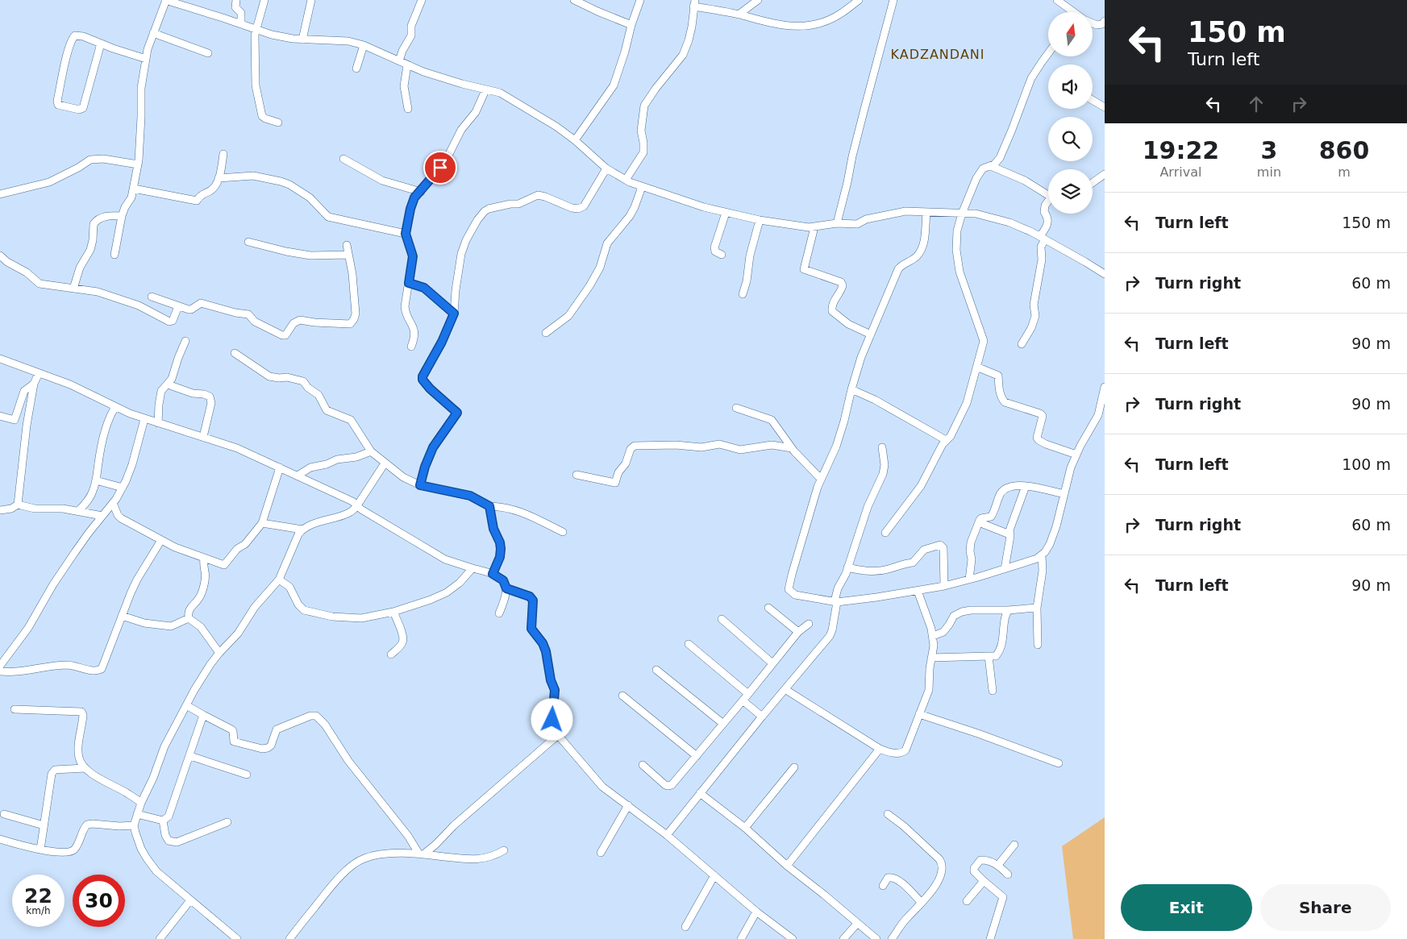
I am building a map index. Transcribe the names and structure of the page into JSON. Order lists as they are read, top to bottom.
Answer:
{
  "districts": ["KADZANDANI"],
  "north": "top",
  "page": {
    "turn": ["150 m", "Turn left"],
    "eta": [
      "19:22",
      "Arrival",
      "3",
      "min",
      "860",
      "m"
    ],
    "list": [
      {
        "name": "Turn left",
        "value": "150 m"
      },
      {
        "name": "Turn right",
        "value": "60 m"
      },
      {
        "name": "Turn left",
        "value": "90 m"
      },
      {
        "name": "Turn right",
        "value": "90 m"
      },
      {
        "name": "Turn left",
        "value": "100 m"
      },
      {
        "name": "Turn right",
        "value": "60 m"
      },
      {
        "name": "Turn left",
        "value": "90 m"
      }
    ],
    "speed": "22 km/h",
    "limit": "30",
    "buttons": ["Exit", "Share"]
  }
}
